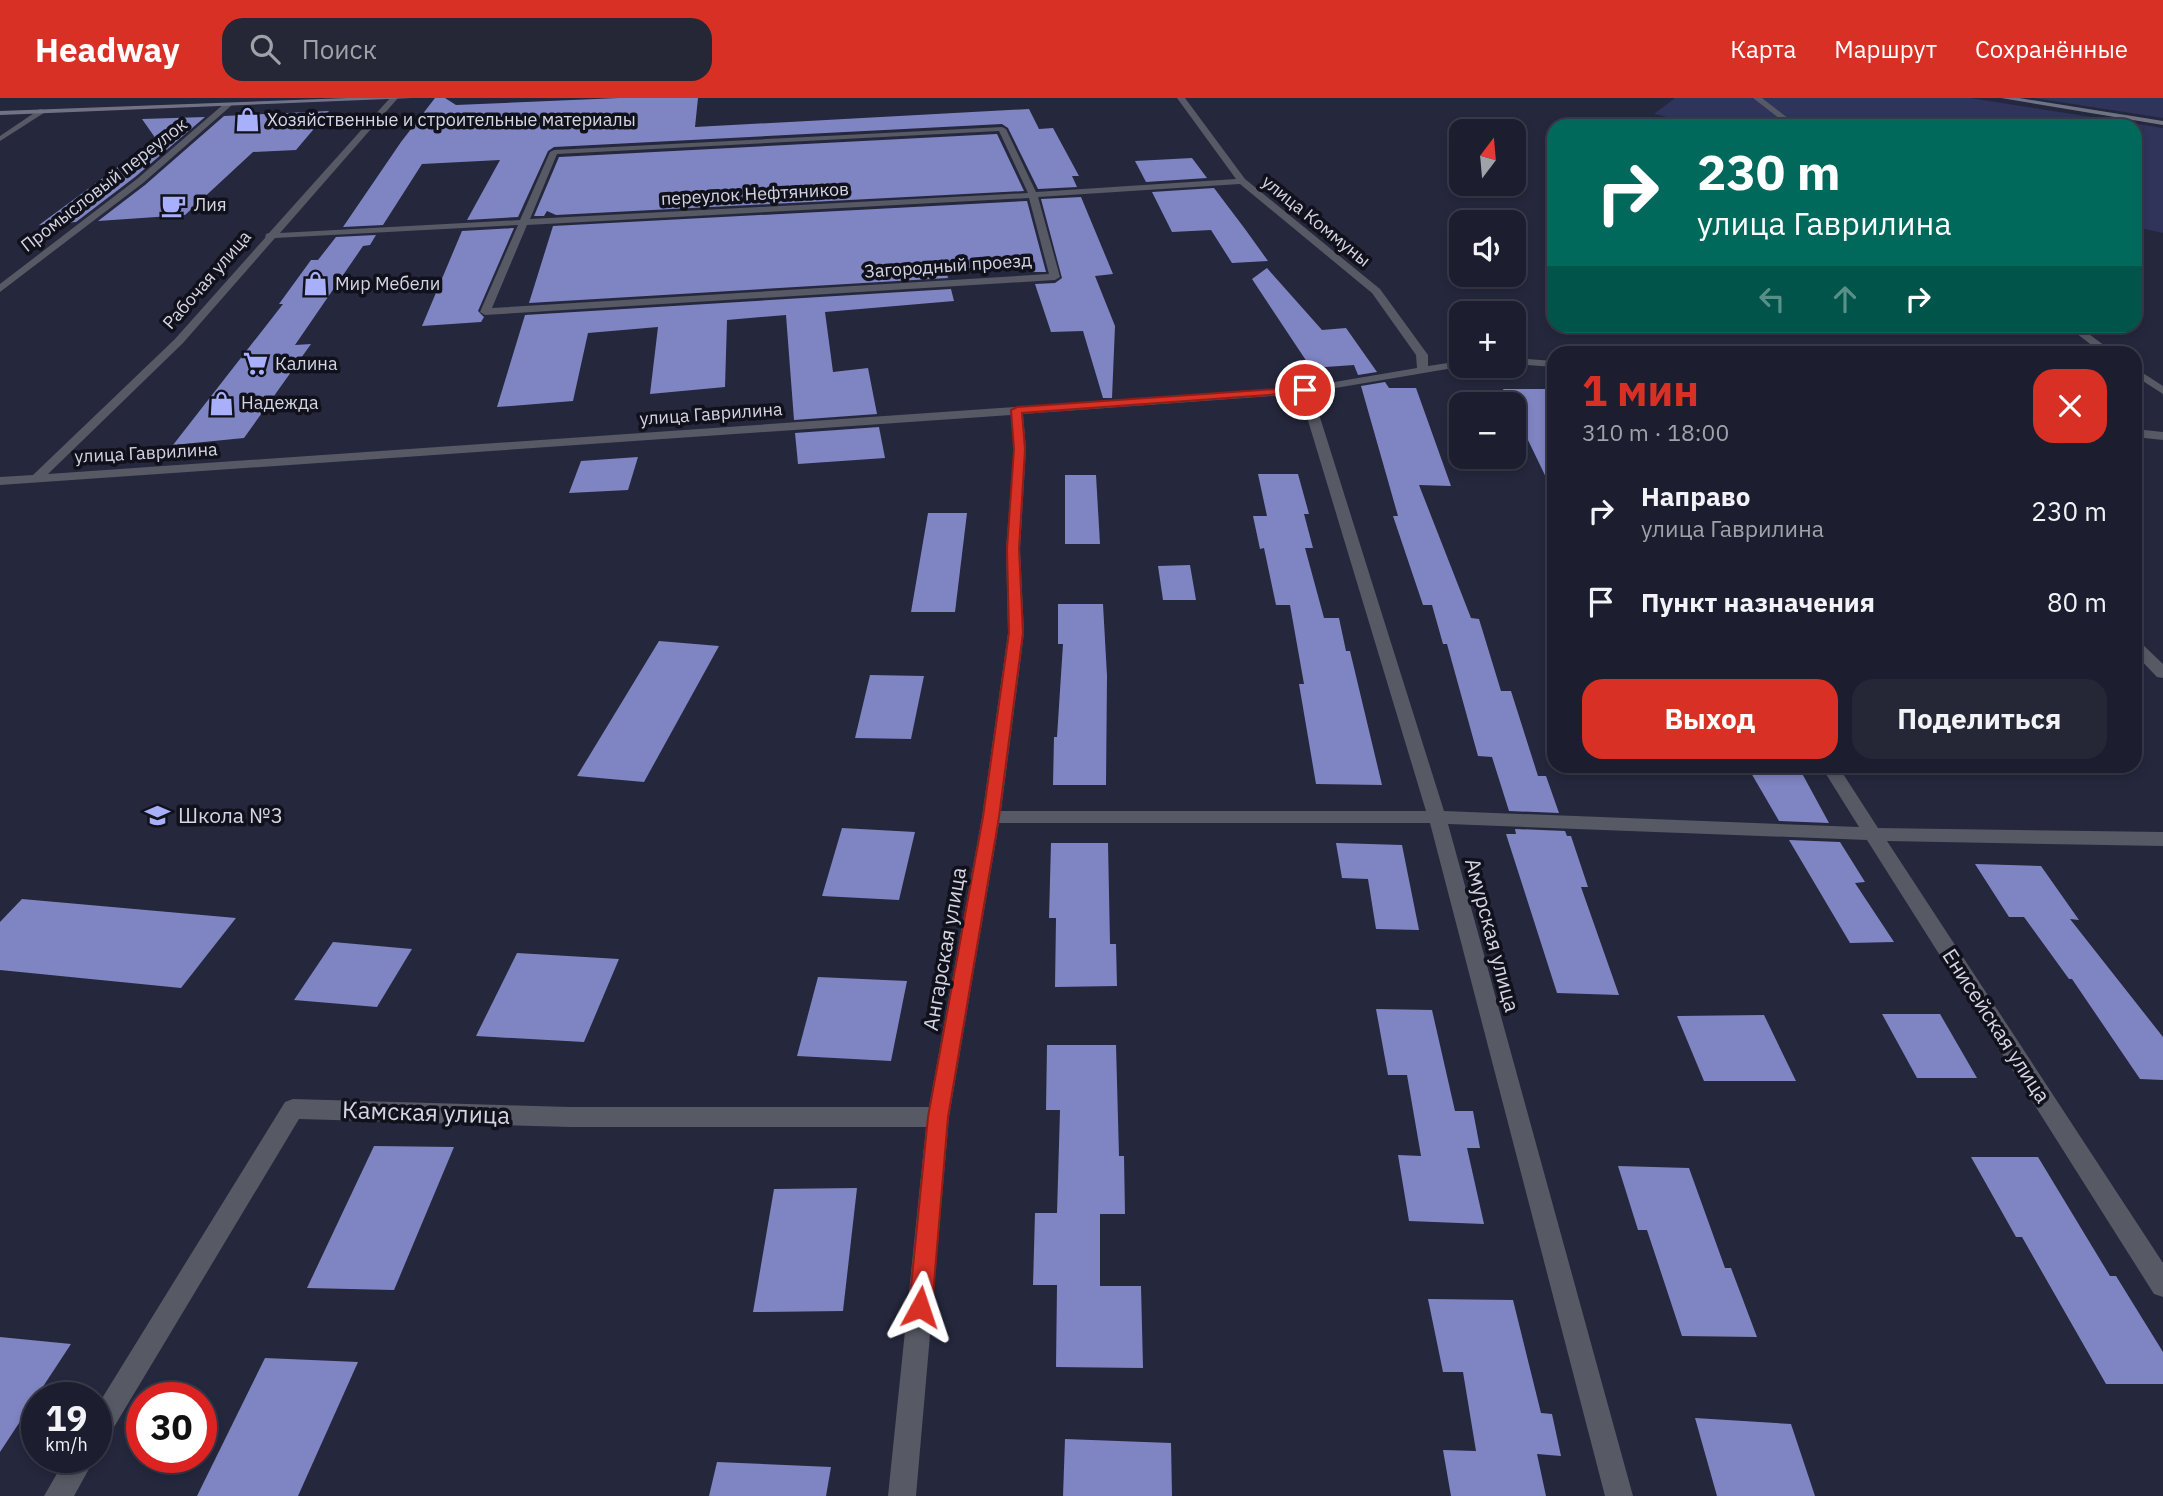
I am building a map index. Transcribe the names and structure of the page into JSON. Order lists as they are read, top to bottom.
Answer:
{
  "streets": {
    "street": [
      "Промысловый переулок",
      "переулок Нефтяников",
      "улица Коммуны",
      "Загородный проезд",
      "Рабочая улица",
      "улица Гаврилина",
      "Амурская улица",
      "Ангарская улица",
      "Енисейская улица",
      "Камская улица"
    ]
  },
  "crossings": [
    ["переулок Нефтяников", "улица Коммуны"],
    ["переулок Нефтяников", "Загородный проезд"],
    ["переулок Нефтяников", "Рабочая улица"],
    ["улица Коммуны", "улица Гаврилина"],
    ["Рабочая улица", "улица Гаврилина"],
    ["улица Гаврилина", "Амурская улица"],
    ["улица Гаврилина", "Ангарская улица"],
    ["Ангарская улица", "Камская улица"]
  ],
  "places": {
    "shop": ["Хозяйственные и строительные материалы", "Мир Мебели", "Надежда"],
    "cafe": ["Лия"],
    "supermarket": ["Калина"],
    "school or university": ["Школа №3"]
  },
  "north": "top",
  "page": {
    "header": "Headway",
    "search": "Поиск",
    "nav": ["Карта", "Маршрут", "Сохранённые"],
    "map_buttons": ["+", "−"],
    "turn": ["230 m", "улица Гаврилина"],
    "heading": ["1 мин", "310 m · 18:00"],
    "list": [
      {
        "name": "Направо",
        "note": "улица Гаврилина",
        "value": "230 m"
      },
      {
        "name": "Пункт назначения",
        "value": "80 m"
      }
    ],
    "buttons": ["Выход", "Поделиться"],
    "speed": "19 km/h",
    "limit": "30"
  }
}
